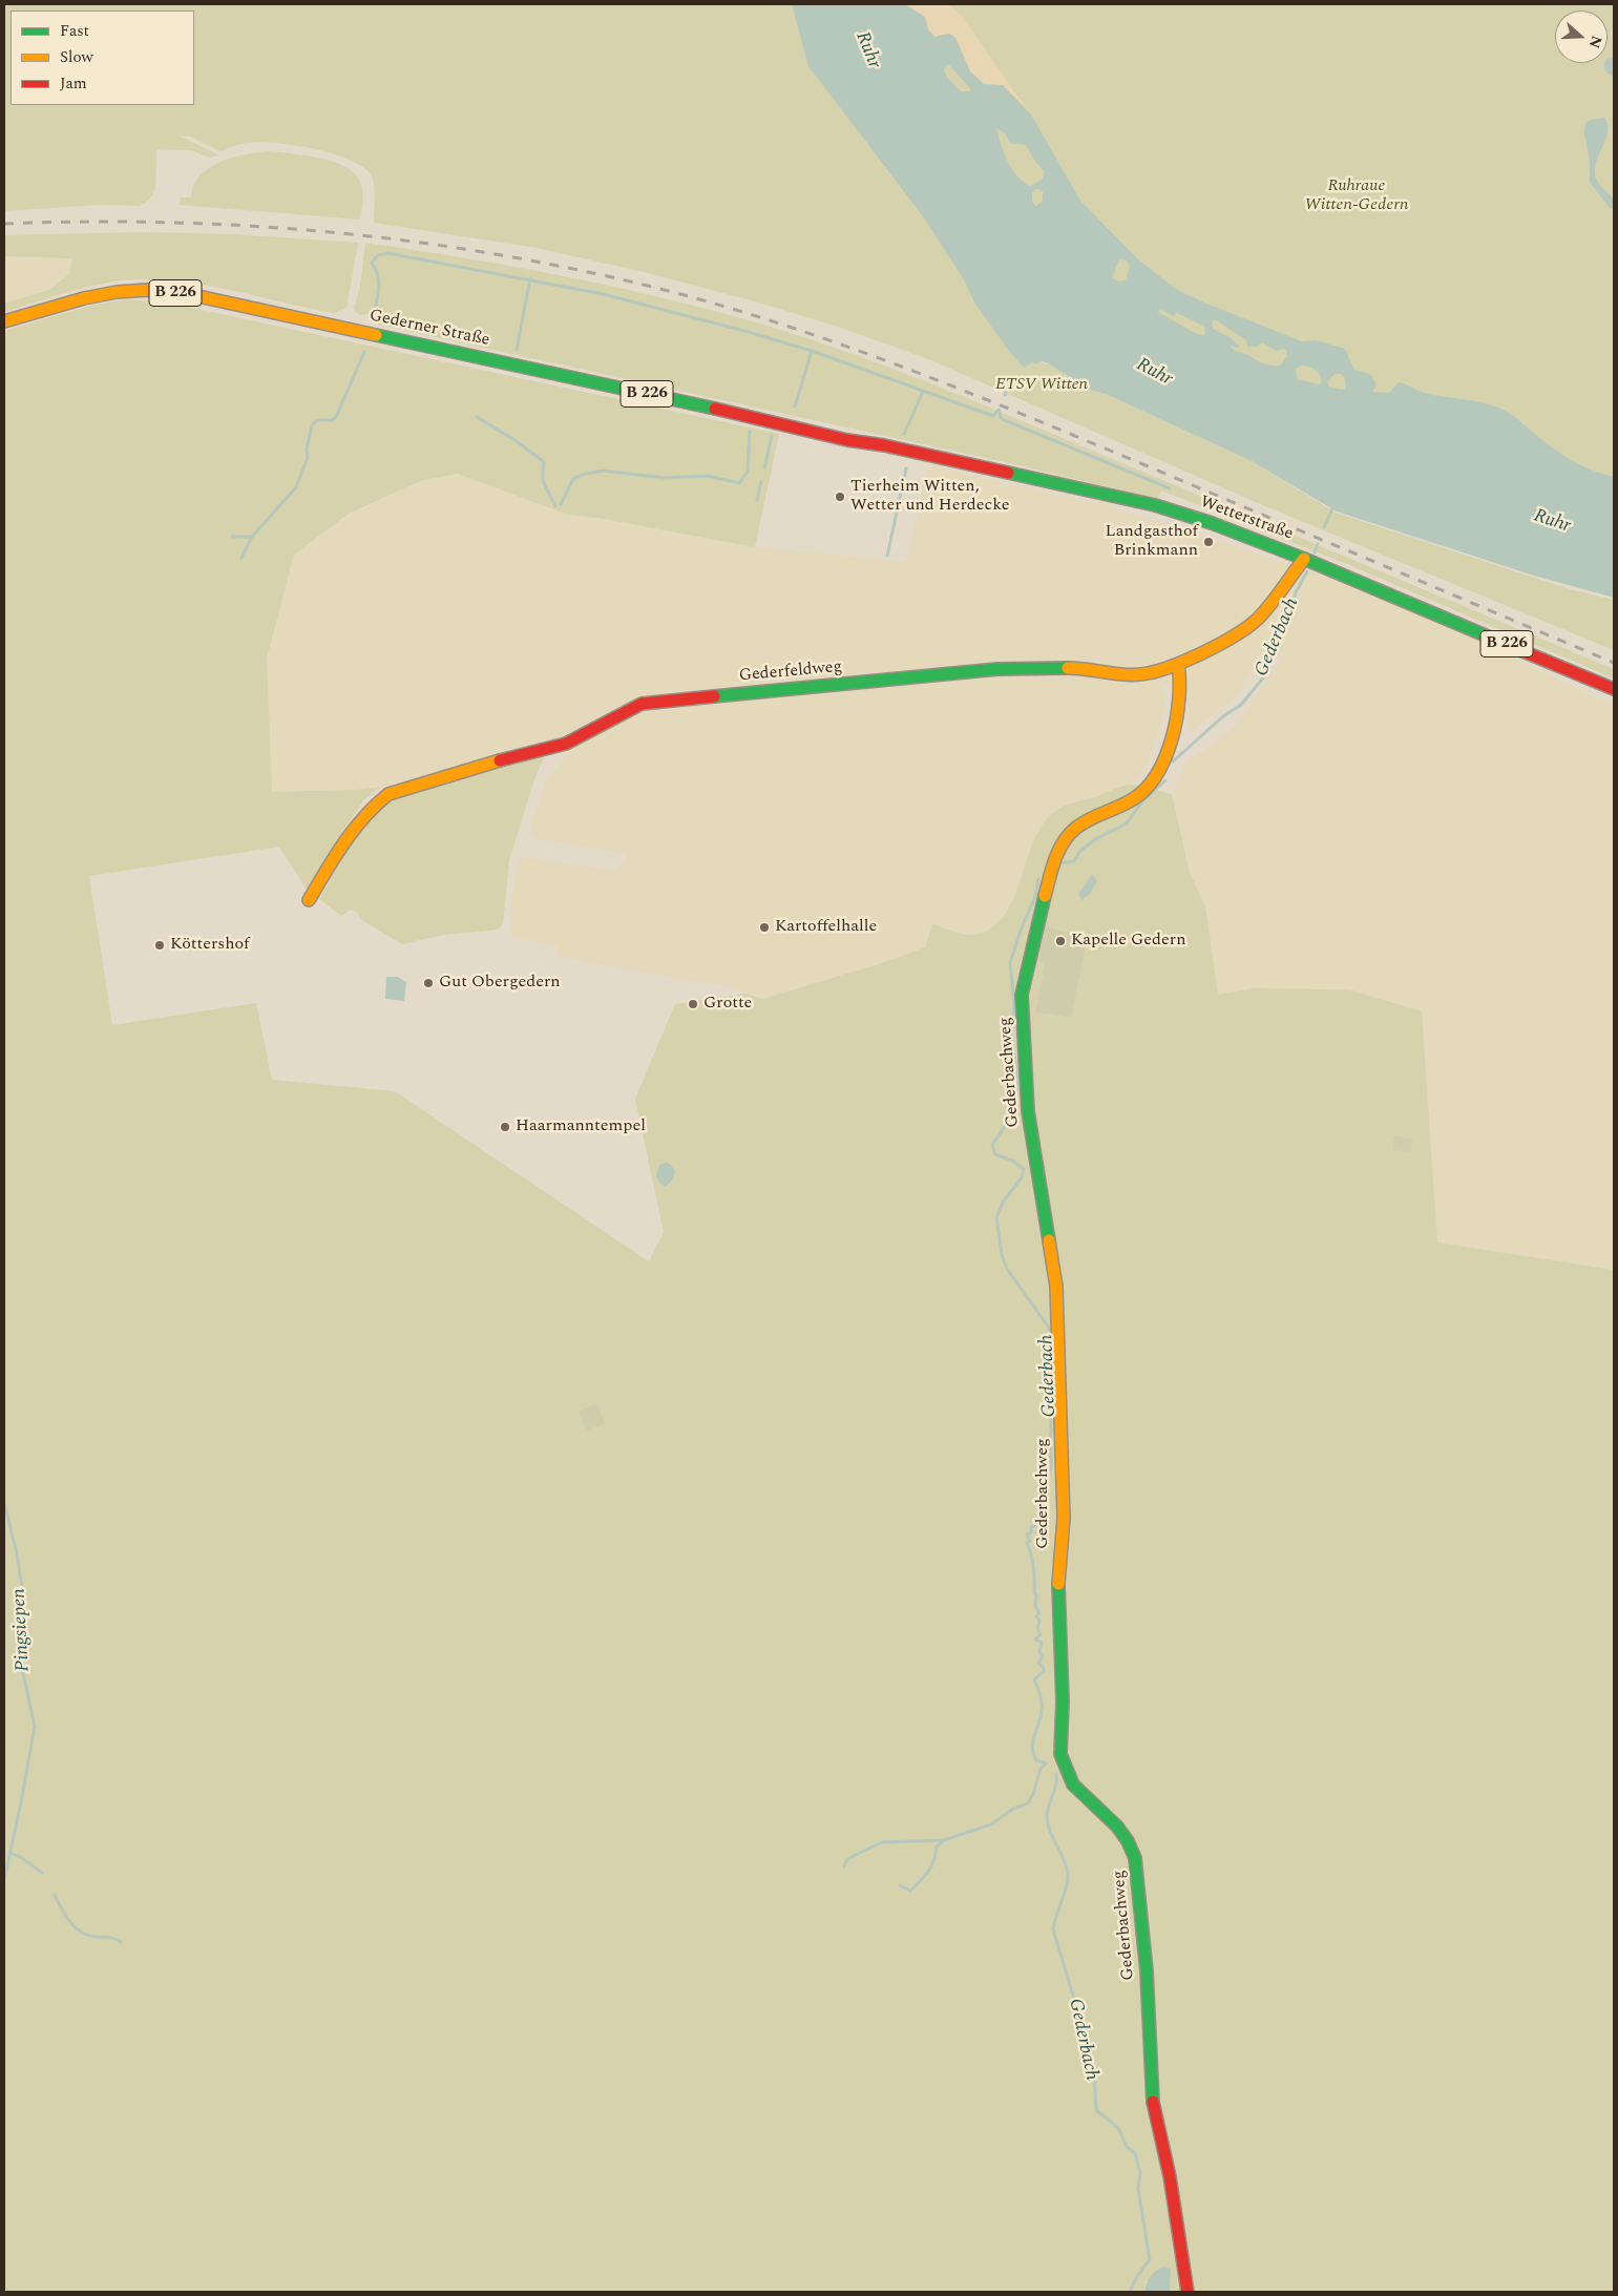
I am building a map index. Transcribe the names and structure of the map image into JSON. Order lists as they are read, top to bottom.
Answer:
{
  "streets": {
    "street": [
      "B 226",
      "Gederner Straße",
      "Wetterstraße",
      "Gederfeldweg",
      "Gederbachweg"
    ]
  },
  "crossings": [
    ["Gederner Straße", "Wetterstraße"],
    ["Wetterstraße", "Gederfeldweg"],
    ["Gederfeldweg", "Gederbachweg"]
  ],
  "water": ["Ruhr", "Gederbach", "Pingsiepen"],
  "parks": ["Ruhraue Witten-Gedern", "ETSV Witten"],
  "places": [
    "Tierheim Witten, Wetter und Herdecke",
    "Landgasthof Brinkmann",
    "Kartoffelhalle",
    "Kapelle Gedern",
    "Köttershof",
    "Gut Obergedern",
    "Grotte",
    "Haarmanntempel"
  ],
  "legend": ["Fast", "Slow", "Jam"],
  "north": "right"
}
